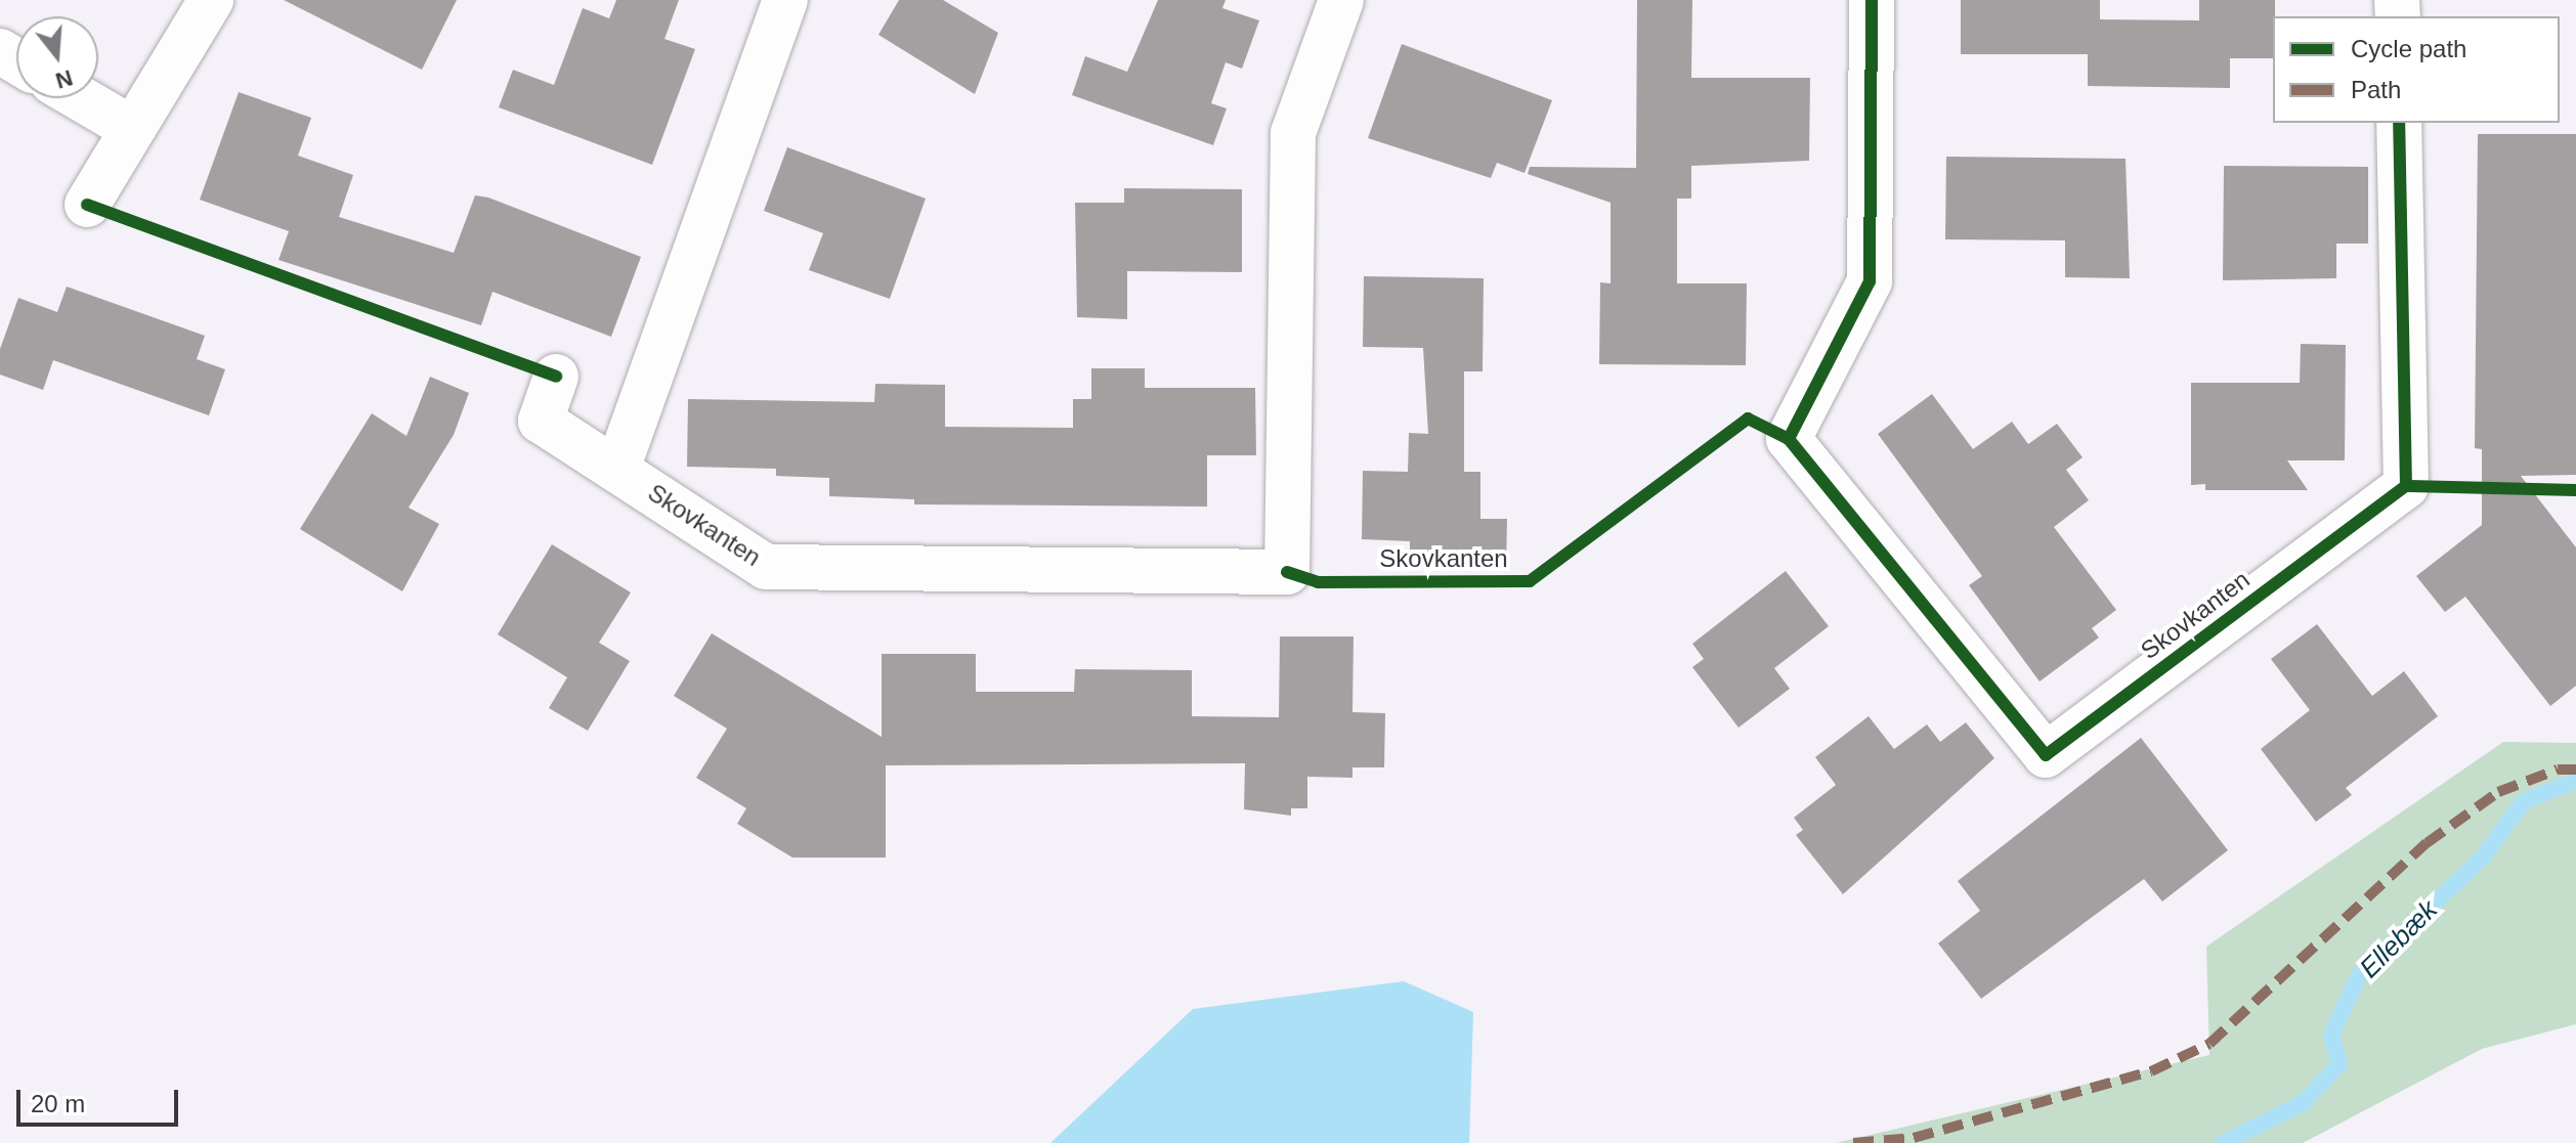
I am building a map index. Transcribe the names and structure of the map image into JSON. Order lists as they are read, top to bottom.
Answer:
{
  "streets": {
    "street": ["Skovkanten"]
  },
  "water": ["Ellebæk"],
  "legend": ["Cycle path", "Path"],
  "scale_bar": "20 m",
  "north": "bottom"
}
